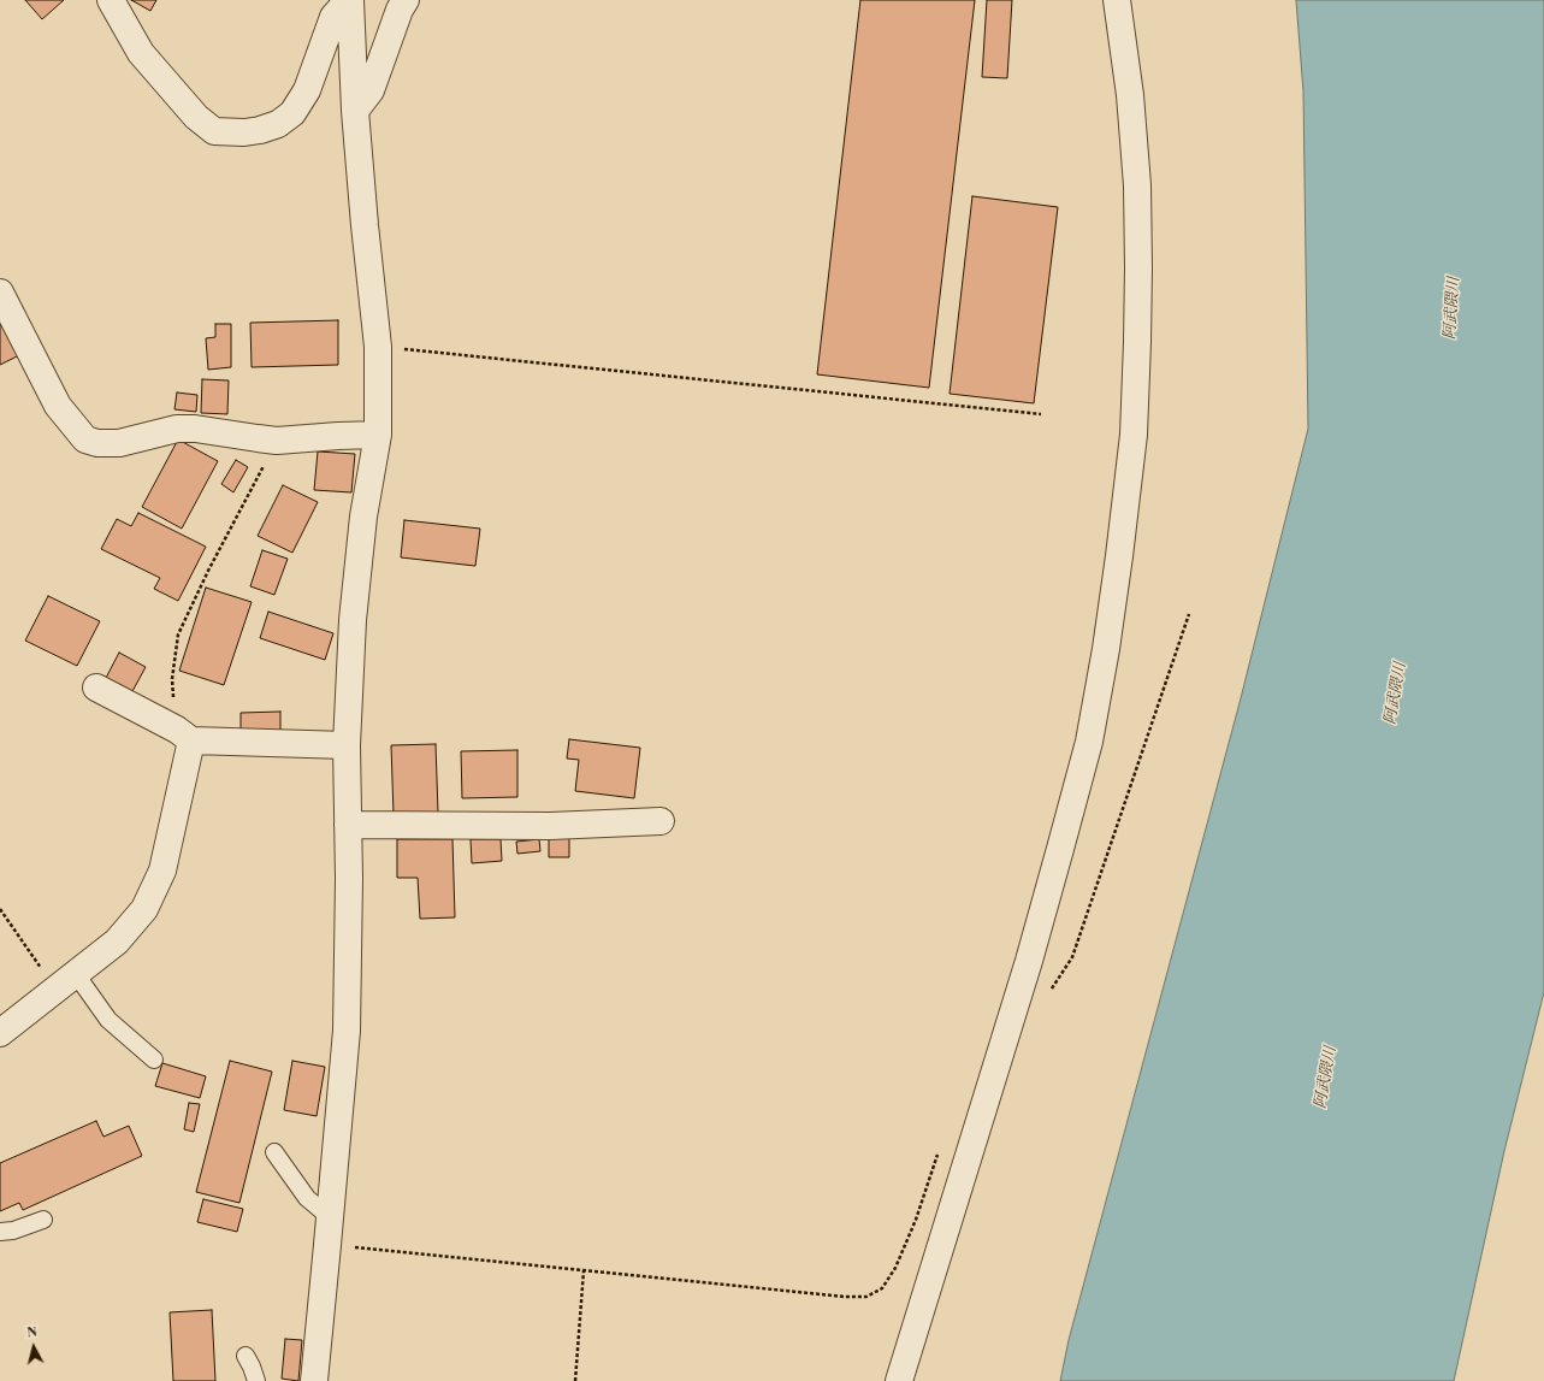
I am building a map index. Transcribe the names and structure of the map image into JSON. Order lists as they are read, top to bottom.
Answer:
{
  "water": ["阿武隈川"],
  "north": "top"
}
